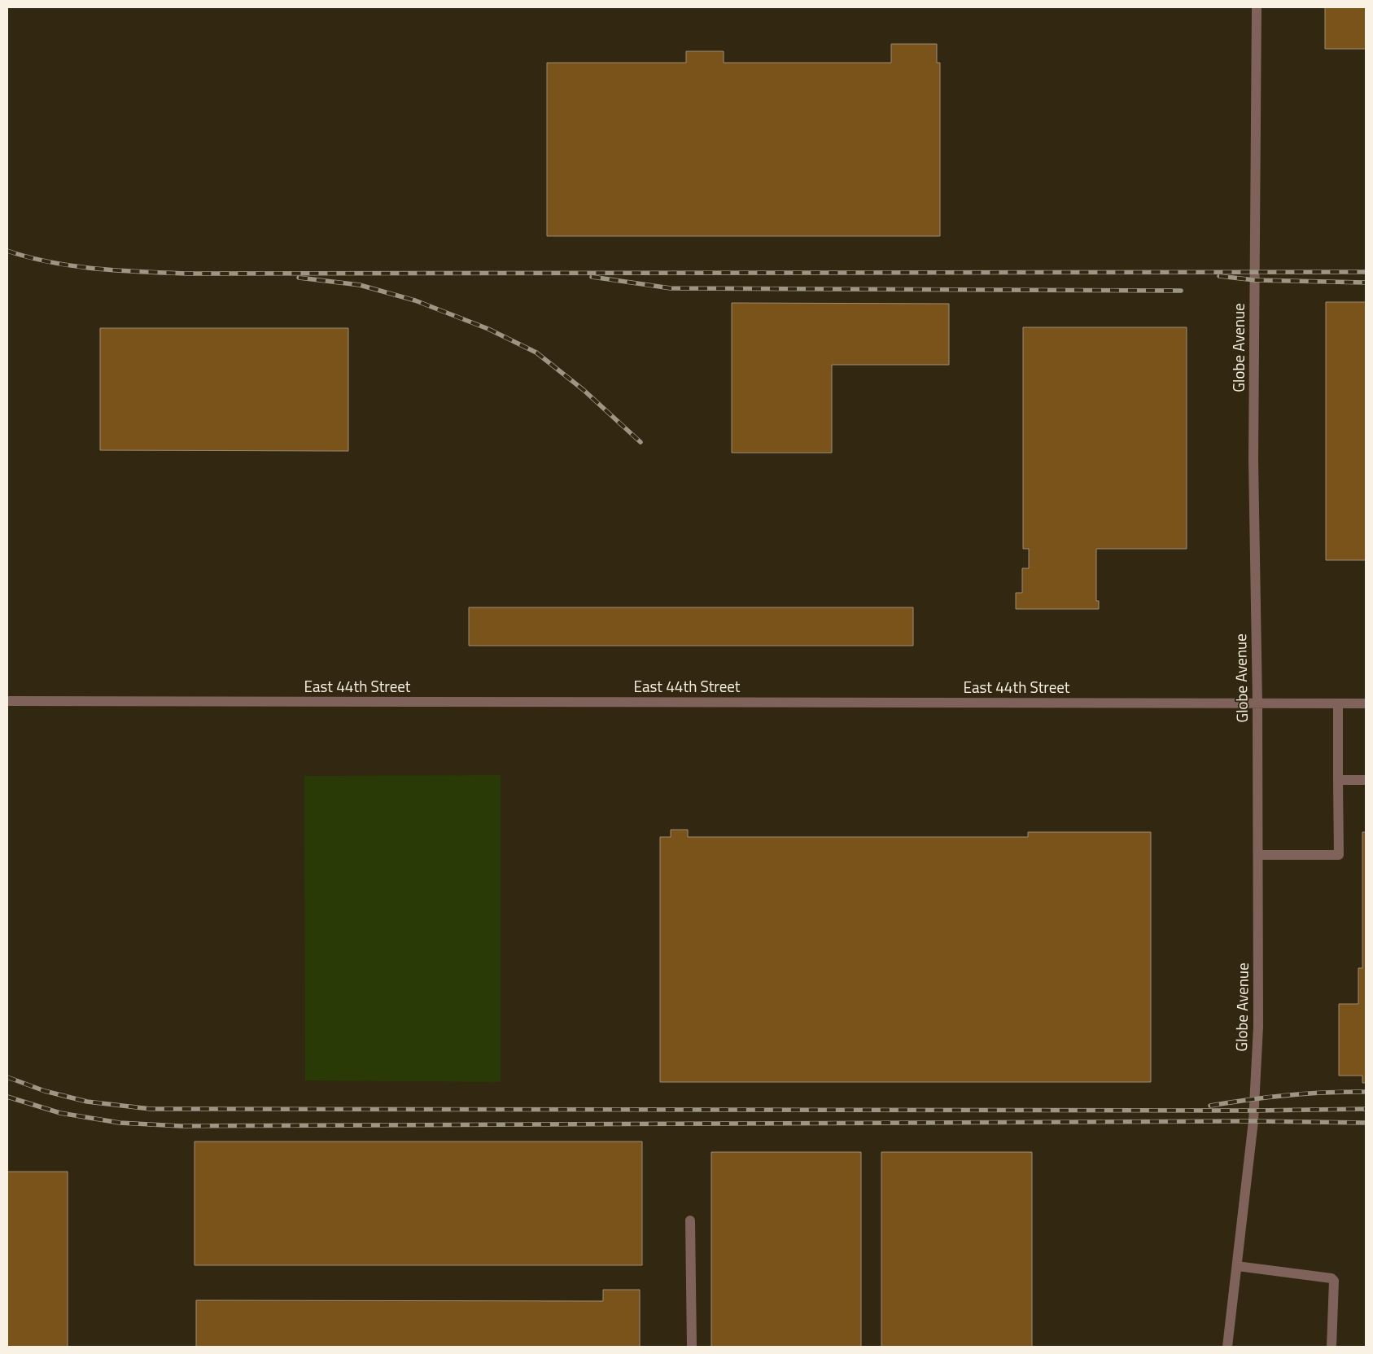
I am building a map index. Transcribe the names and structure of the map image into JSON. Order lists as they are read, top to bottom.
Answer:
{
  "streets": {
    "street": ["Globe Avenue", "East 44th Street"]
  },
  "crossings": [
    ["Globe Avenue", "East 44th Street"]
  ]
}
